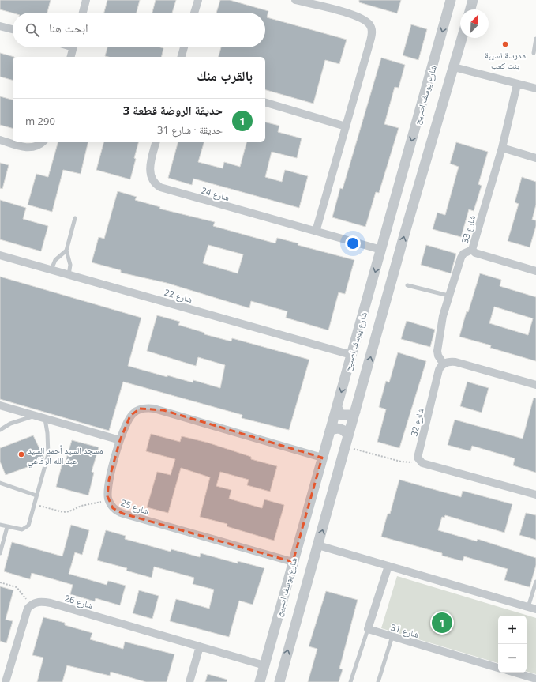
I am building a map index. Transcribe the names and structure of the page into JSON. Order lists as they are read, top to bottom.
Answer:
{
  "streets": {
    "street": [
      "شارع يوسف اصبيح",
      "شارع 24",
      "شارع 33",
      "شارع 22",
      "شارع 32",
      "شارع 25",
      "شارع 26",
      "شارع 31"
    ]
  },
  "crossings": [
    ["شارع يوسف اصبيح", "شارع 24"],
    ["شارع يوسف اصبيح", "شارع 22"],
    ["شارع يوسف اصبيح", "شارع 25"],
    ["شارع يوسف اصبيح", "شارع 26"]
  ],
  "places": ["مدرسة نسيبة بنت كعب", "مسجد السيد أحمد السيد عبد الله الرفاعي"],
  "north": "top right",
  "page": {
    "search": "ابحث هنا",
    "heading": "بالقرب منك",
    "list": [
      {
        "mark": "1",
        "name": "حديقة الروضة قطعة 3",
        "note": "حديقة · شارع 31",
        "value": "290 m"
      }
    ],
    "pins": "1",
    "map_buttons": ["+", "−"]
  }
}
